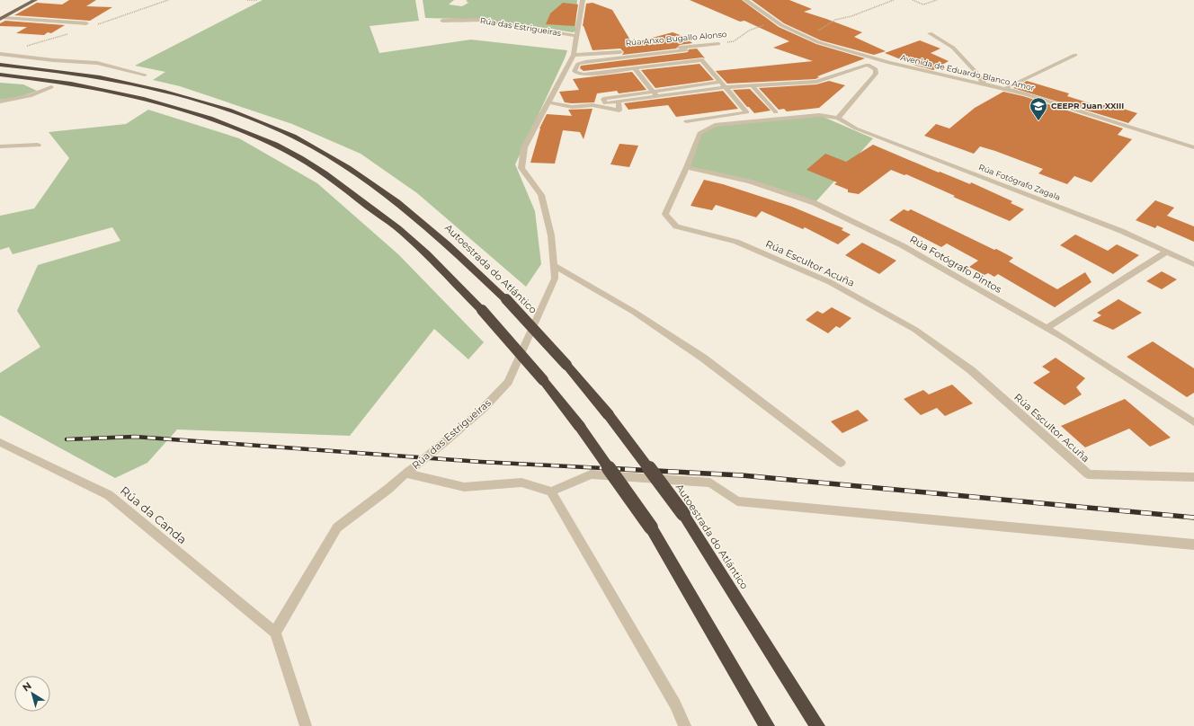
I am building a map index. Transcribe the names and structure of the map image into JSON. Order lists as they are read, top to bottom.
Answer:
{
  "streets": {
    "highway": ["Autoestrada do Atlántico"],
    "street": [
      "Rúa das Estrigueiras",
      "Rúa Anxo Bugallo Alonso",
      "Avenida de Eduardo Blanco Amor",
      "Rúa Fotógrafo Zagala",
      "Rúa Escultor Acuña",
      "Rúa Fotógrafo Pintos",
      "Rúa da Canda"
    ]
  },
  "crossings": [
    ["Rúa das Estrigueiras", "Rúa Anxo Bugallo Alonso"],
    ["Rúa das Estrigueiras", "Rúa da Canda"],
    ["Rúa Anxo Bugallo Alonso", "Avenida de Eduardo Blanco Amor"],
    ["Rúa Fotógrafo Zagala", "Rúa Escultor Acuña"],
    ["Rúa Escultor Acuña", "Rúa Fotógrafo Pintos"]
  ],
  "places": {
    "school or university": ["CEEPR Juan XXIII"]
  },
  "north": "top left"
}
